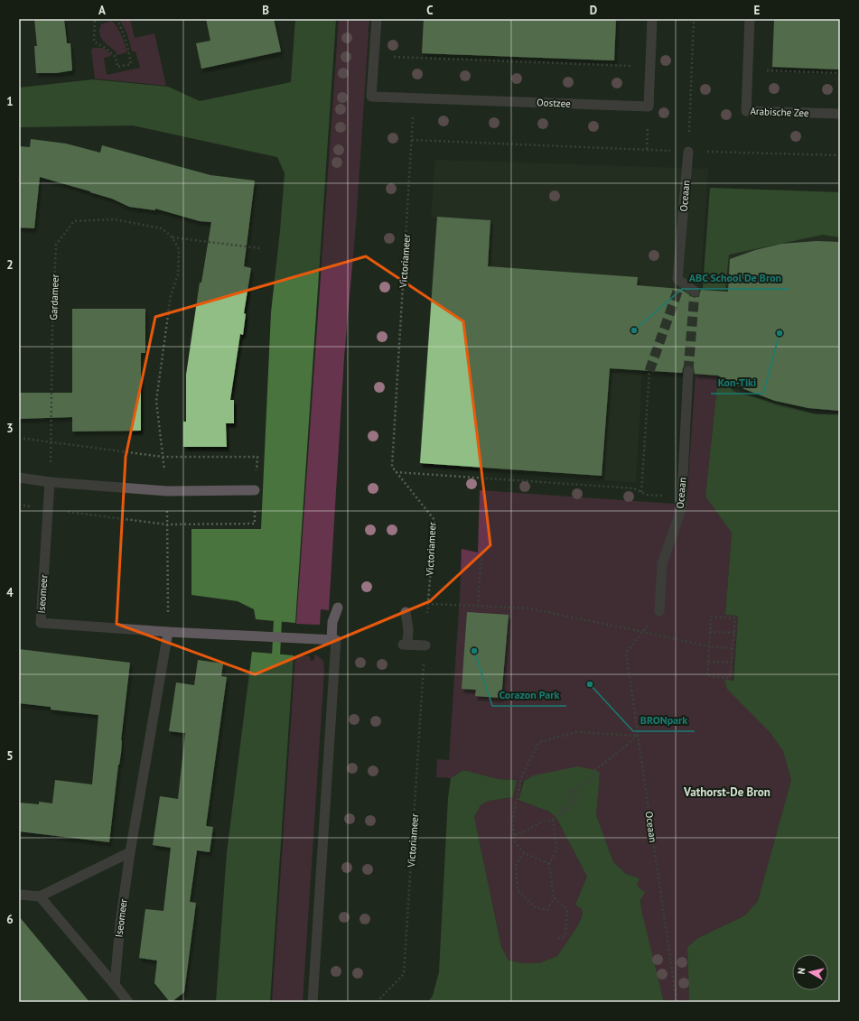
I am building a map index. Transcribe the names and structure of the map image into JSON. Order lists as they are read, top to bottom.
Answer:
{
  "streets": {
    "street": [
      "Oostzee",
      "Arabische Zee",
      "Oceaan",
      "Iseomeer"
    ],
    "path": ["Victoriameer", "Gardameer"]
  },
  "crossings": [
    ["Oostzee", "Victoriameer"],
    ["Gardameer", "Iseomeer"]
  ],
  "districts": ["Vathorst-De Bron"],
  "places": [
    "ABC School De Bron",
    "Kon-Tiki",
    "Corazon Park",
    "BRONpark"
  ],
  "north": "left",
  "grid": {
    "columns": [
      "A",
      "B",
      "C",
      "D",
      "E"
    ],
    "rows": [
      "1",
      "2",
      "3",
      "4",
      "5",
      "6"
    ]
  }
}
